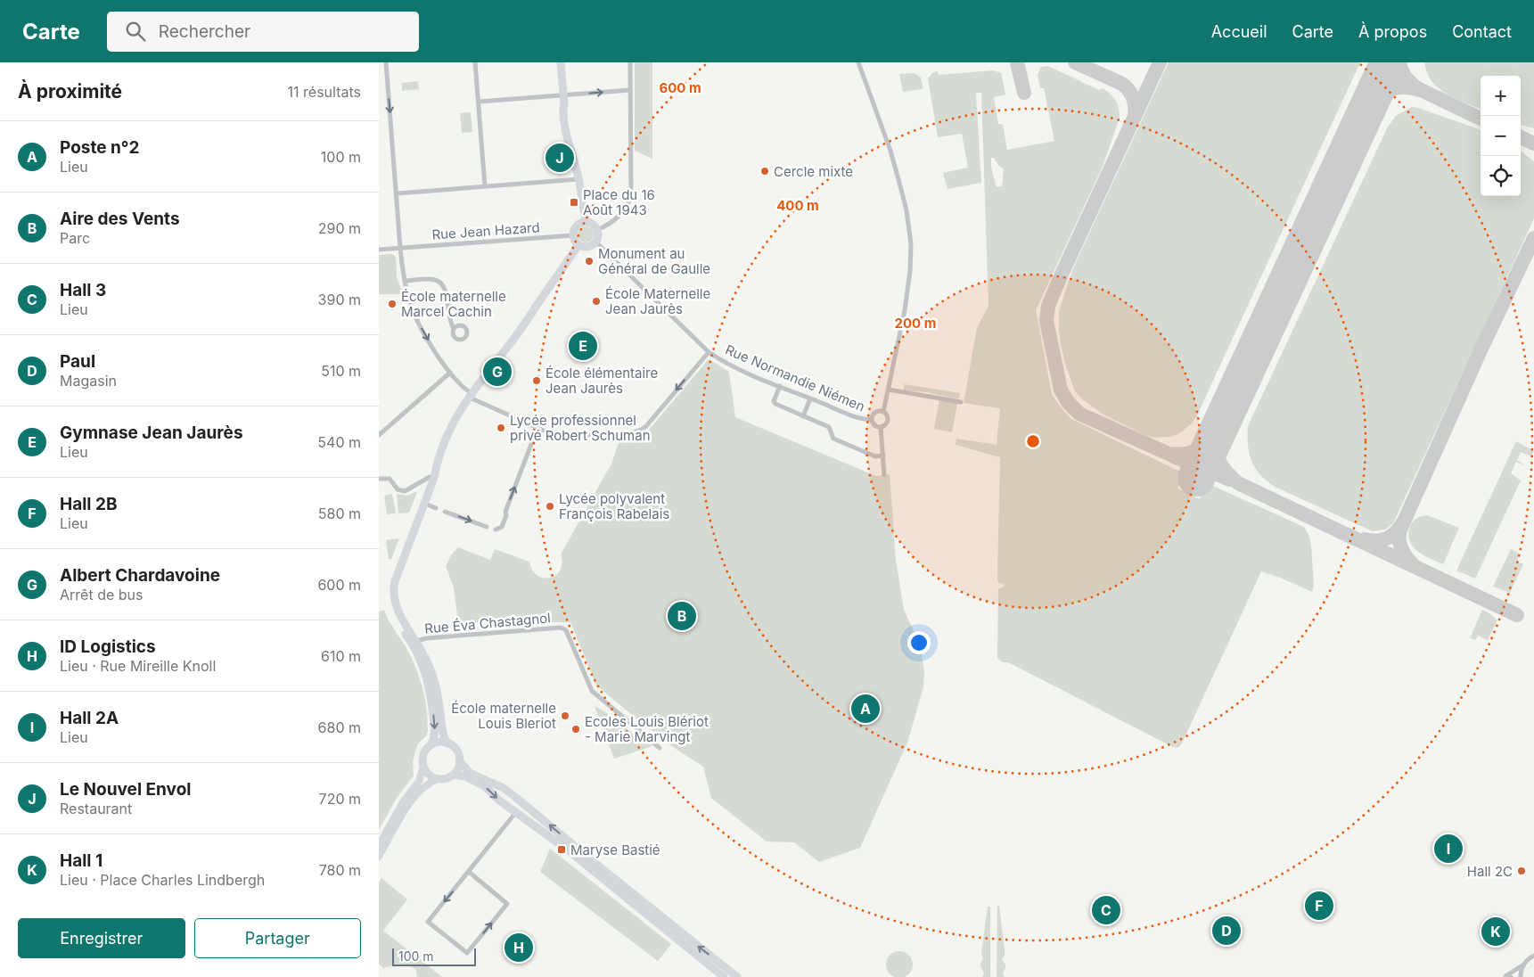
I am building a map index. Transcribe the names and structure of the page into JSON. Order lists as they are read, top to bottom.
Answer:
{
  "streets": {
    "street": ["Rue Jean Hazard", "Rue Normandie Niémen", "Rue Éva Chastagnol"]
  },
  "crossings": [
    ["Rue Jean Hazard", "Rue Normandie Niémen"]
  ],
  "places": {
    "other": [
      "Cercle mixte",
      "Monument au Général de Gaulle",
      "École Maternelle Jean Jaurès",
      "École maternelle Marcel Cachin",
      "École élémentaire Jean Jaurès",
      "Lycée professionnel privé Robert Schuman",
      "Lycée polyvalent François Rabelais",
      "École maternelle Louis Bleriot",
      "Ecoles Louis Blériot - Marie Marvingt",
      "Hall 2C"
    ],
    "transit": ["Place du 16 Août 1943", "Maryse Bastié"]
  },
  "scale_bar": "100 m",
  "page": {
    "header": "Carte",
    "search": "Rechercher",
    "nav": [
      "Accueil",
      "Carte",
      "À propos",
      "Contact"
    ],
    "heading": ["À proximité", "11 résultats"],
    "map_buttons": ["+", "−"],
    "list": [
      {
        "mark": "A",
        "name": "Poste n°2",
        "note": "Lieu",
        "value": "100 m"
      },
      {
        "mark": "B",
        "name": "Aire des Vents",
        "note": "Parc",
        "value": "290 m"
      },
      {
        "mark": "C",
        "name": "Hall 3",
        "note": "Lieu",
        "value": "390 m"
      },
      {
        "mark": "D",
        "name": "Paul",
        "note": "Magasin",
        "value": "510 m"
      },
      {
        "mark": "E",
        "name": "Gymnase Jean Jaurès",
        "note": "Lieu",
        "value": "540 m"
      },
      {
        "mark": "F",
        "name": "Hall 2B",
        "note": "Lieu",
        "value": "580 m"
      },
      {
        "mark": "G",
        "name": "Albert Chardavoine",
        "note": "Arrêt de bus",
        "value": "600 m"
      },
      {
        "mark": "H",
        "name": "ID Logistics",
        "note": "Lieu · Rue Mireille Knoll",
        "value": "610 m"
      },
      {
        "mark": "I",
        "name": "Hall 2A",
        "note": "Lieu",
        "value": "680 m"
      },
      {
        "mark": "J",
        "name": "Le Nouvel Envol",
        "note": "Restaurant",
        "value": "720 m"
      },
      {
        "mark": "K",
        "name": "Hall 1",
        "note": "Lieu · Place Charles Lindbergh",
        "value": "780 m"
      }
    ],
    "pins": [
      "J",
      "E",
      "G",
      "B",
      "A",
      "I",
      "F",
      "C",
      "D",
      "K",
      "H"
    ],
    "buttons": ["Enregistrer", "Partager"],
    "scale": "100 m"
  },
  "rings": ["600 m", "400 m", "200 m"]
}
